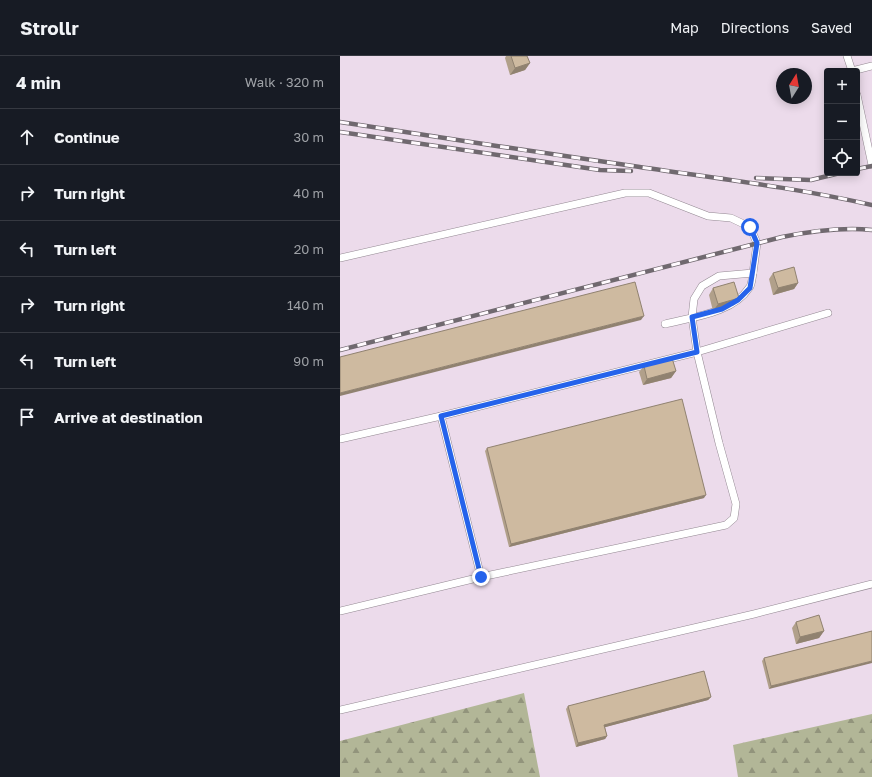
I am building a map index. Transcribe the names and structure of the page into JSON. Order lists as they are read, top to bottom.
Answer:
{
  "north": "top",
  "page": {
    "header": "Strollr",
    "nav": ["Map", "Directions", "Saved"],
    "heading": ["4 min", "Walk · 320 m"],
    "map_buttons": ["+", "−"],
    "list": [
      ["Continue", "30 m"],
      ["Turn right", "40 m"],
      ["Turn left", "20 m"],
      ["Turn right", "140 m"],
      ["Turn left", "90 m"],
      "Arrive at destination"
    ]
  }
}
